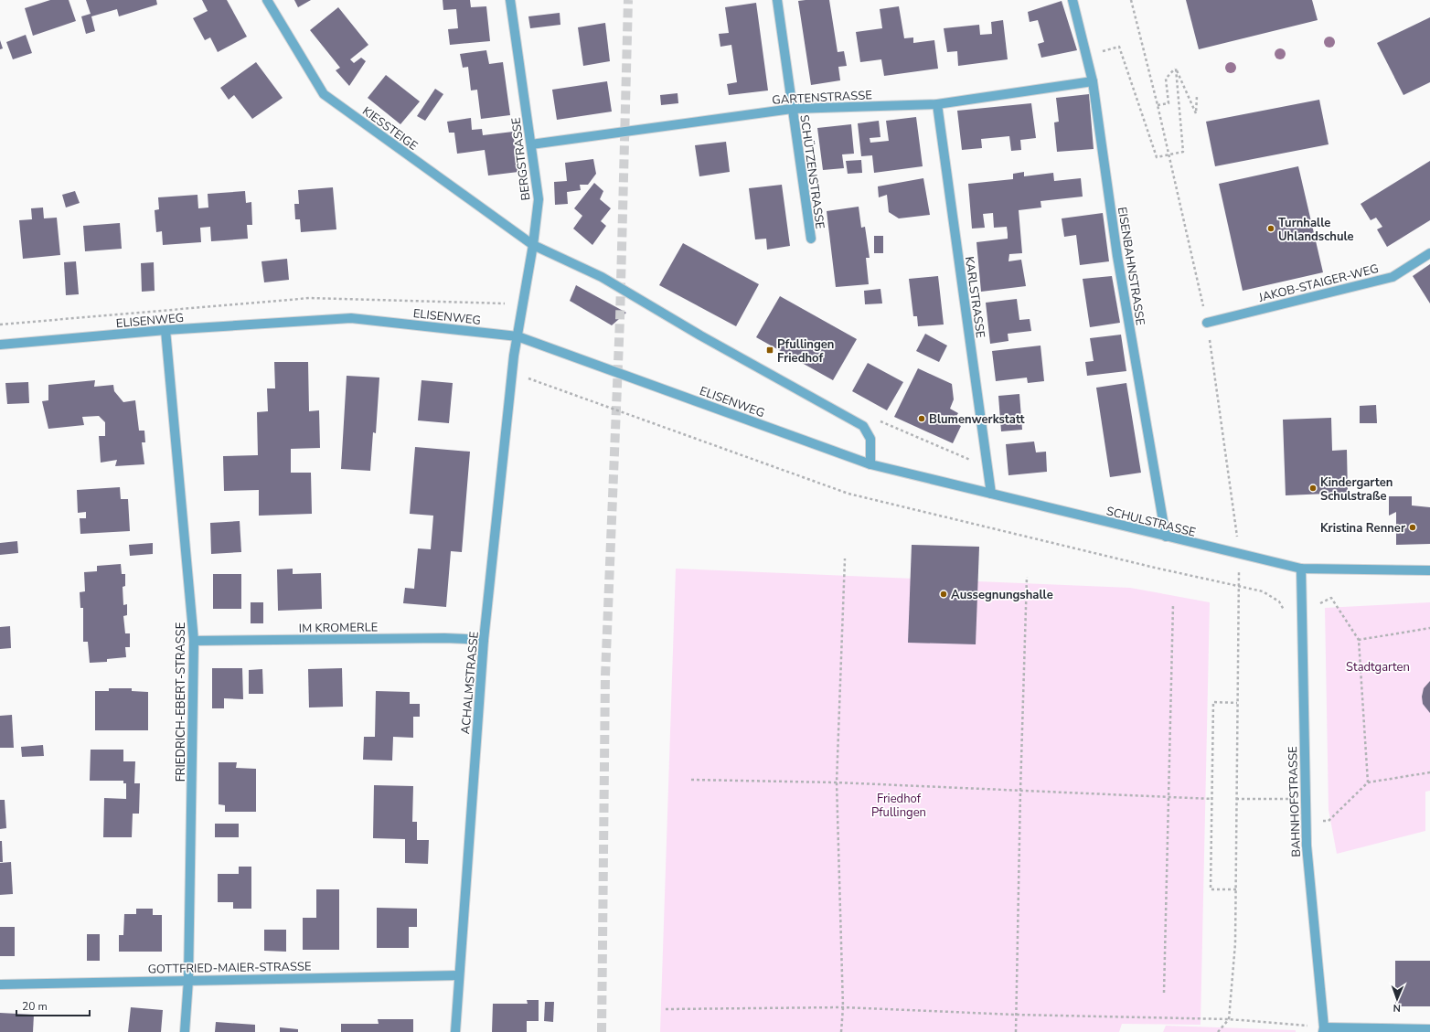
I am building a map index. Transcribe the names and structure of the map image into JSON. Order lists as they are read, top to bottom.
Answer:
{
  "streets": {
    "street": [
      "GARTENSTRASSE",
      "KIESSTEIGE",
      "BERGSTRASSE",
      "SCHÜTZENSTRASSE",
      "EISENBAHNSTRASSE",
      "JAKOB-STAIGER-WEG",
      "KARLSTRASSE",
      "ELISENWEG",
      "SCHULSTRASSE",
      "IM KROMERLE",
      "ACHALMSTRASSE",
      "FRIEDRICH-EBERT-STRASSE",
      "BAHNHOFSTRASSE",
      "GOTTFRIED-MAIER-STRASSE"
    ]
  },
  "crossings": [
    ["GARTENSTRASSE", "BERGSTRASSE"],
    ["GARTENSTRASSE", "SCHÜTZENSTRASSE"],
    ["GARTENSTRASSE", "EISENBAHNSTRASSE"],
    ["GARTENSTRASSE", "KARLSTRASSE"],
    ["KIESSTEIGE", "BERGSTRASSE"],
    ["BERGSTRASSE", "ELISENWEG"],
    ["BERGSTRASSE", "ACHALMSTRASSE"],
    ["EISENBAHNSTRASSE", "SCHULSTRASSE"],
    ["KARLSTRASSE", "SCHULSTRASSE"],
    ["ELISENWEG", "SCHULSTRASSE"],
    ["ELISENWEG", "ACHALMSTRASSE"],
    ["ELISENWEG", "FRIEDRICH-EBERT-STRASSE"],
    ["SCHULSTRASSE", "BAHNHOFSTRASSE"],
    ["IM KROMERLE", "ACHALMSTRASSE"],
    ["IM KROMERLE", "FRIEDRICH-EBERT-STRASSE"],
    ["ACHALMSTRASSE", "GOTTFRIED-MAIER-STRASSE"],
    ["FRIEDRICH-EBERT-STRASSE", "GOTTFRIED-MAIER-STRASSE"]
  ],
  "parks": ["Stadtgarten", "Friedhof Pfullingen"],
  "places": {
    "other": [
      "Turnhalle Uhlandschule",
      "Blumenwerkstatt",
      "Kindergarten Schulstraße",
      "Kristina Renner",
      "Aussegnungshalle"
    ],
    "transit": ["Pfullingen Friedhof"]
  },
  "scale_bar": "20 m",
  "north": "bottom"
}
